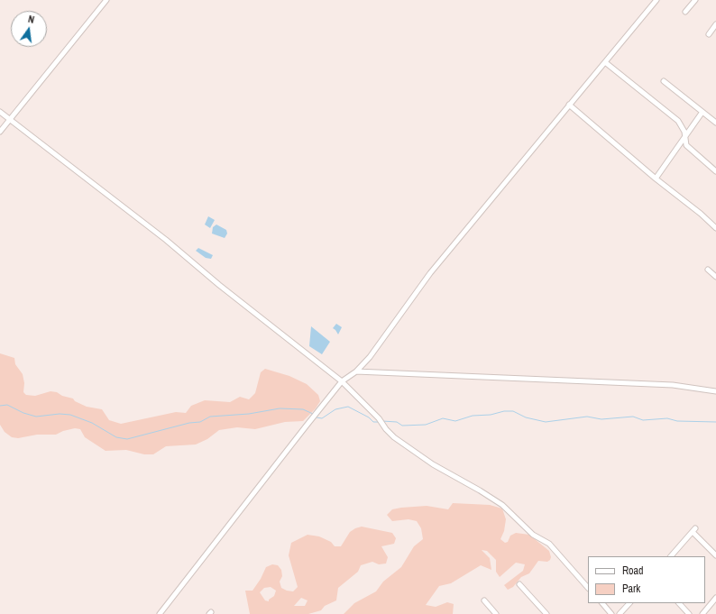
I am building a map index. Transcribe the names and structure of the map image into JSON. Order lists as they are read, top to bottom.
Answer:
{
  "legend": ["Road", "Park"],
  "north": "top"
}
